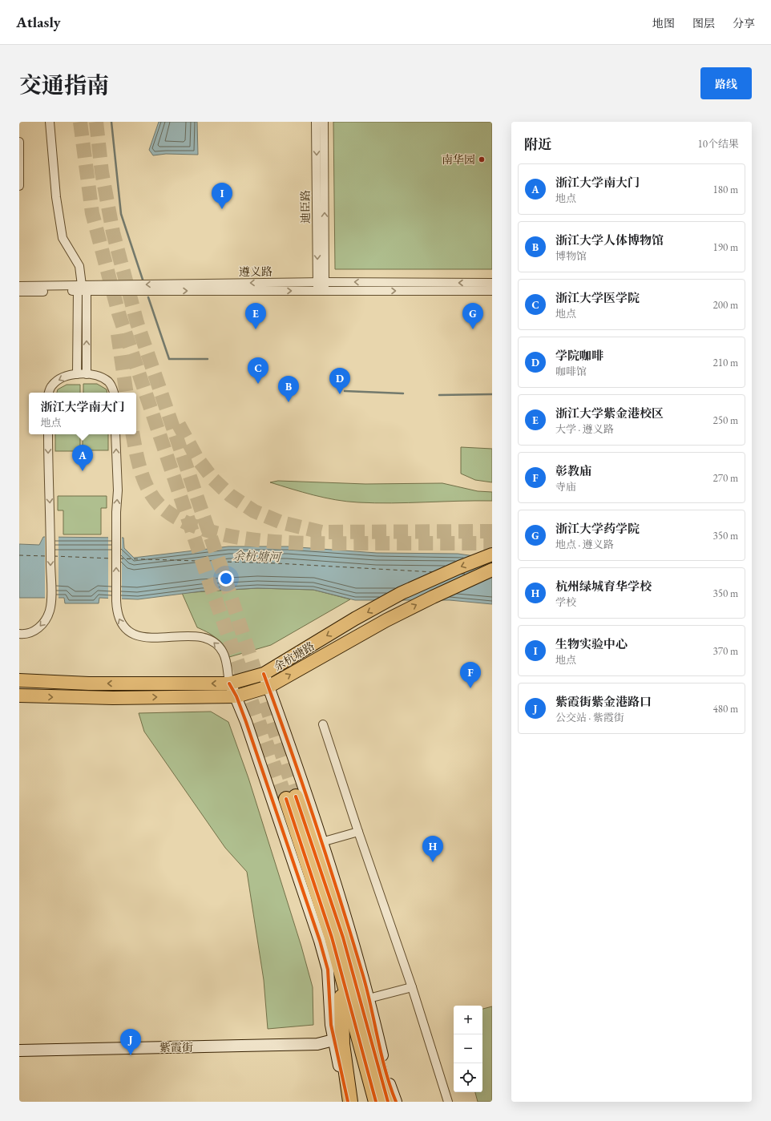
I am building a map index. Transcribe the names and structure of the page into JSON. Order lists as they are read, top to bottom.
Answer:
{
  "streets": {
    "main road": ["余杭塘路", "紫霞街"],
    "street": ["迪臣路", "遵义路"]
  },
  "crossings": [
    ["迪臣路", "遵义路"]
  ],
  "water": ["余杭塘河"],
  "places": ["南华园"],
  "page": {
    "header": "Atlasly",
    "nav": ["地图", "图层", "分享"],
    "title": "交通指南",
    "buttons": "路线",
    "heading": ["附近", "10个结果"],
    "list": [
      {
        "mark": "A",
        "name": "浙江大学南大门",
        "note": "地点",
        "value": "180 m"
      },
      {
        "mark": "B",
        "name": "浙江大学人体博物馆",
        "note": "博物馆",
        "value": "190 m"
      },
      {
        "mark": "C",
        "name": "浙江大学医学院",
        "note": "地点",
        "value": "200 m"
      },
      {
        "mark": "D",
        "name": "学院咖啡",
        "note": "咖啡馆",
        "value": "210 m"
      },
      {
        "mark": "E",
        "name": "浙江大学紫金港校区",
        "note": "大学 · 遵义路",
        "value": "250 m"
      },
      {
        "mark": "F",
        "name": "彰教庙",
        "note": "寺庙",
        "value": "270 m"
      },
      {
        "mark": "G",
        "name": "浙江大学药学院",
        "note": "地点 · 遵义路",
        "value": "350 m"
      },
      {
        "mark": "H",
        "name": "杭州绿城育华学校",
        "note": "学校",
        "value": "350 m"
      },
      {
        "mark": "I",
        "name": "生物实验中心",
        "note": "地点",
        "value": "370 m"
      },
      {
        "mark": "J",
        "name": "紫霞街紫金港路口",
        "note": "公交站 · 紫霞街",
        "value": "480 m"
      }
    ],
    "pins": [
      "I",
      "E",
      "G",
      "C",
      "D",
      "B",
      "A",
      "F",
      "H",
      "J"
    ],
    "popup": ["浙江大学南大门", "地点"],
    "map_buttons": ["+", "−"]
  }
}
